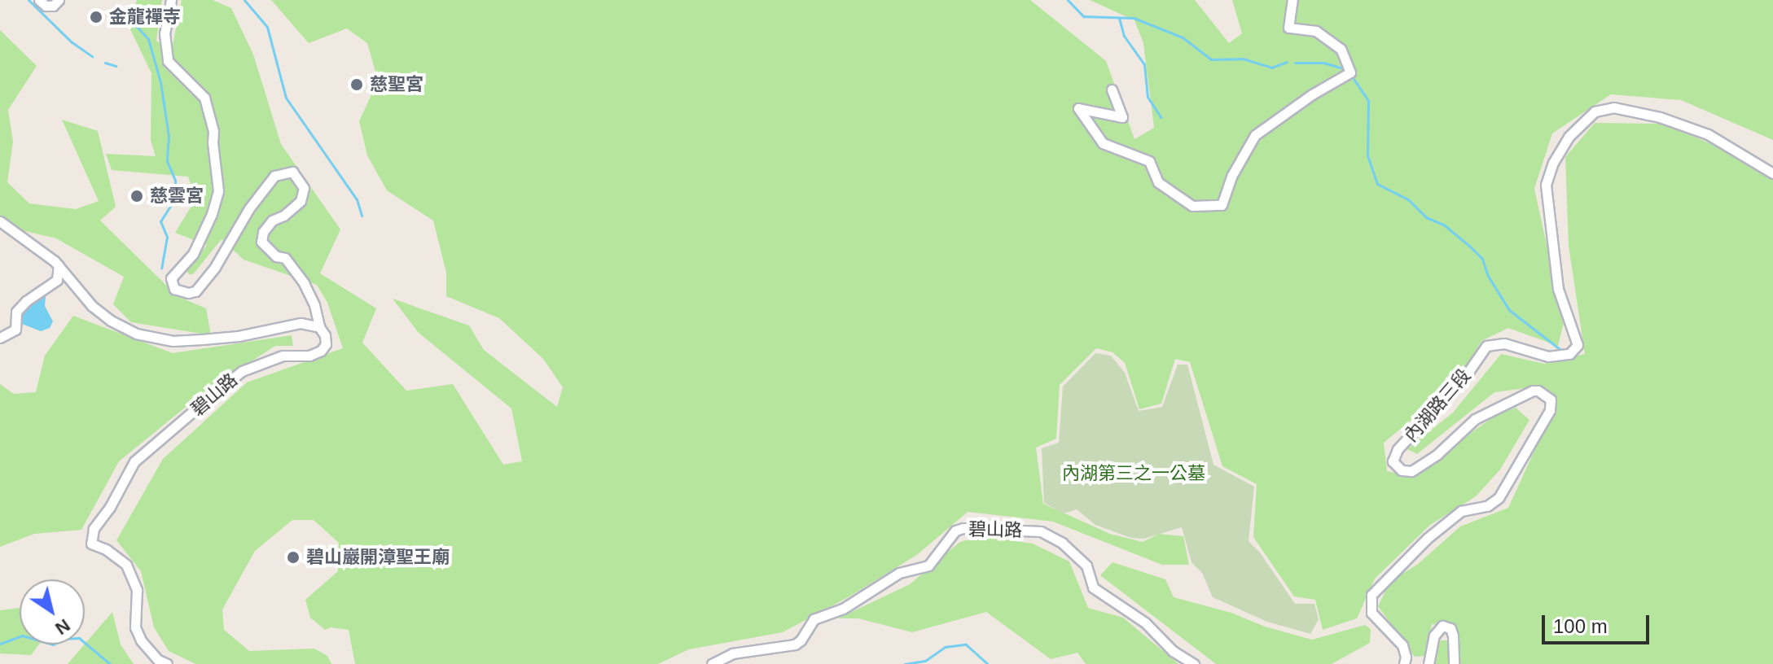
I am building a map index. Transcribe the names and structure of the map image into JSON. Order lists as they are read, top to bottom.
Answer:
{
  "streets": {
    "street": ["碧山路", "內湖路三段"]
  },
  "parks": ["內湖第三之一公墓"],
  "places": [
    "金龍禪寺",
    "慈聖宮",
    "慈雲宮",
    "碧山巖開漳聖王廟"
  ],
  "scale_bar": "100 m",
  "north": "bottom right"
}
